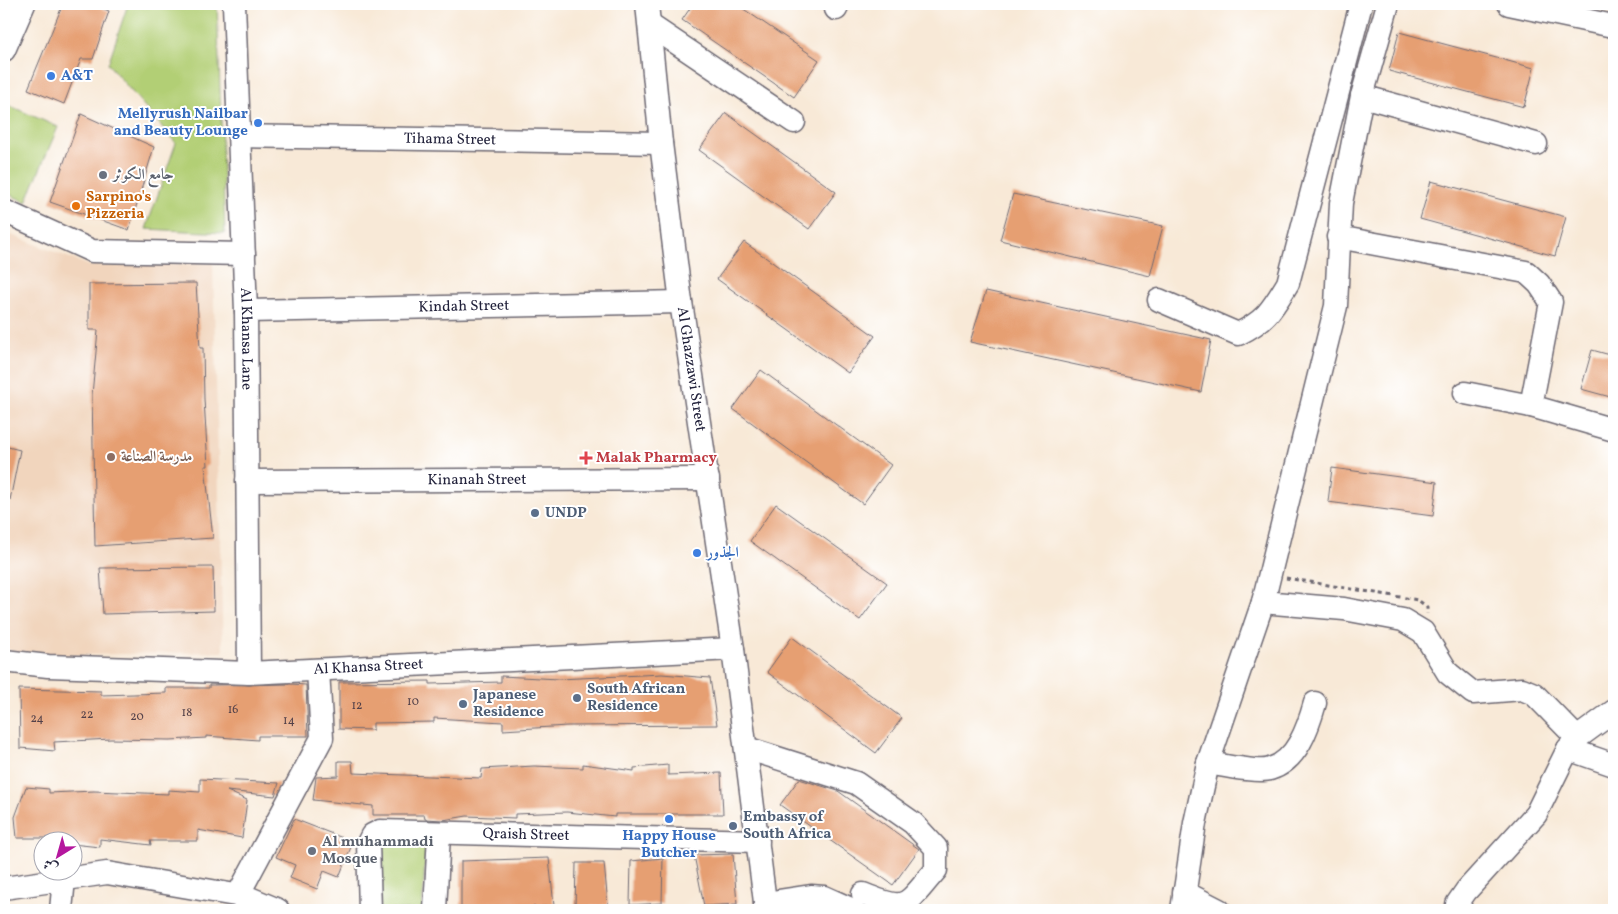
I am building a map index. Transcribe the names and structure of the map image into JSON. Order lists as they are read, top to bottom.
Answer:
{
  "streets": {
    "street": [
      "Tihama Street",
      "Kindah Street",
      "Al Khansa Lane",
      "Al Ghazzawi Street",
      "Kinanah Street",
      "Al Khansa Street",
      "Qraish Street"
    ]
  },
  "crossings": [
    ["Tihama Street", "Al Khansa Lane"],
    ["Tihama Street", "Al Ghazzawi Street"],
    ["Kindah Street", "Al Khansa Lane"],
    ["Kindah Street", "Al Ghazzawi Street"],
    ["Al Khansa Lane", "Kinanah Street"],
    ["Al Khansa Lane", "Al Khansa Street"],
    ["Al Ghazzawi Street", "Kinanah Street"],
    ["Al Ghazzawi Street", "Al Khansa Street"],
    ["Al Ghazzawi Street", "Qraish Street"]
  ],
  "places": {
    "other": [
      "A&T",
      "Mellyrush Nailbar and Beauty Lounge",
      "جامع الكوثر",
      "Sarpino's Pizzeria",
      "مدرسة الصناعة",
      "UNDP",
      "الجذور",
      "South African Residence",
      "Japanese Residence",
      "Happy House Butcher",
      "Embassy of South Africa",
      "Al muhammadi Mosque"
    ],
    "health": ["Malak Pharmacy"]
  },
  "house_numbers": [
    "10",
    "12",
    "16",
    "18",
    "22",
    "20",
    "24",
    "14"
  ],
  "north": "bottom left"
}
